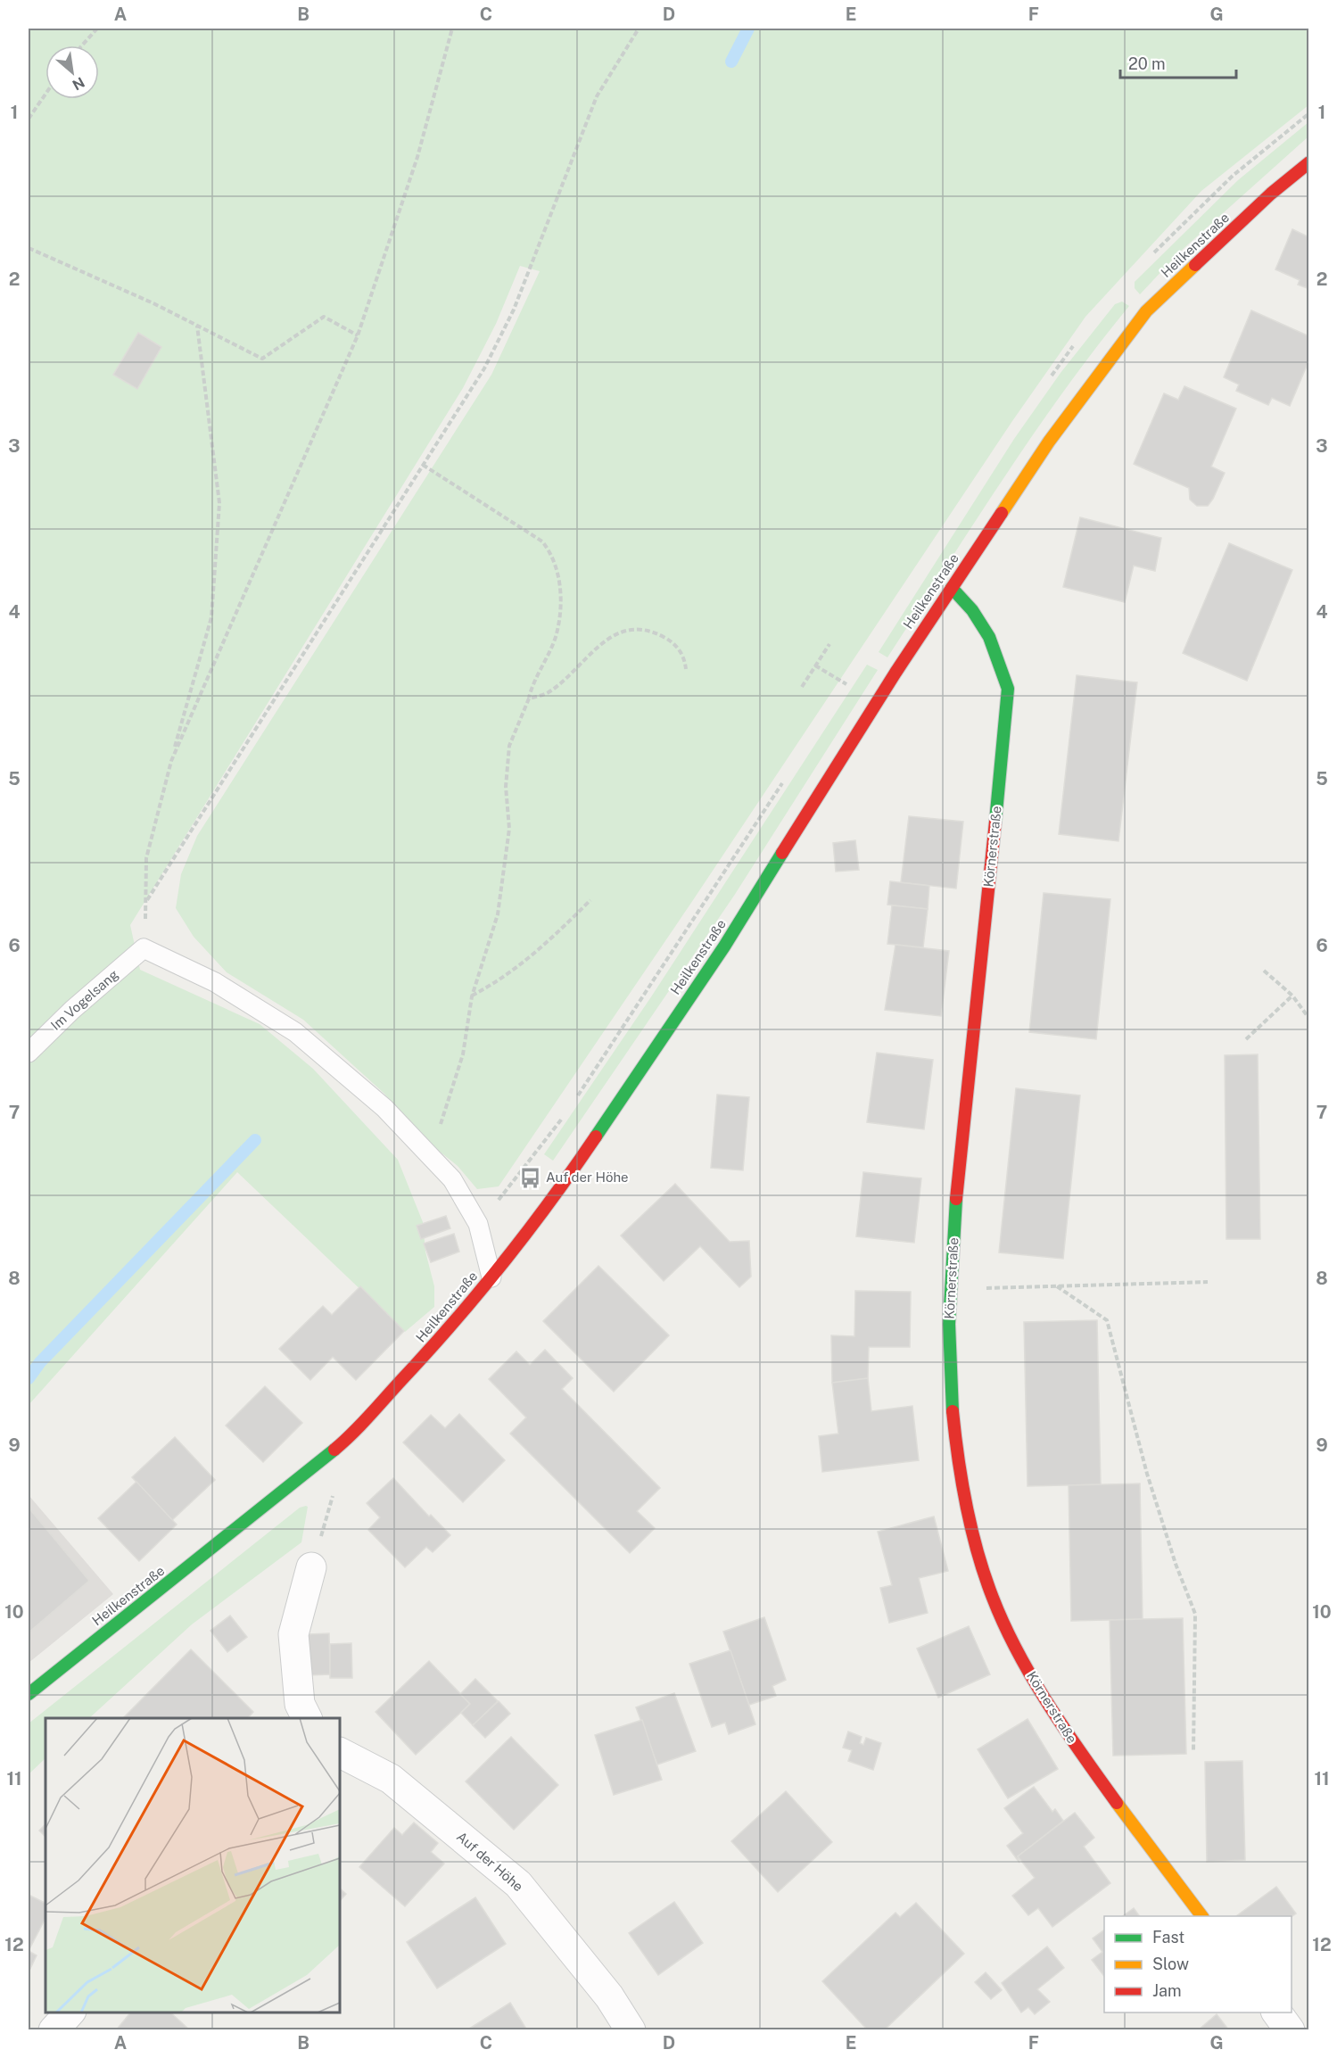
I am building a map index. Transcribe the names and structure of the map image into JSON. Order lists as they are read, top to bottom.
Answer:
{
  "streets": {
    "street": ["Heilkenstraße", "Körnerstraße", "Auf der Höhe"],
    "lane": ["Im Vogelsang"]
  },
  "crossings": [
    ["Heilkenstraße", "Körnerstraße"]
  ],
  "places": {
    "bus stop": ["Auf der Höhe"]
  },
  "legend": ["Fast", "Slow", "Jam"],
  "scale_bar": "20 m",
  "north": "bottom right",
  "grid": {
    "columns": [
      "A",
      "B",
      "C",
      "D",
      "E",
      "F",
      "G"
    ],
    "rows": [
      "1",
      "2",
      "3",
      "4",
      "5",
      "6",
      "7",
      "8",
      "9",
      "10",
      "11",
      "12"
    ]
  }
}
